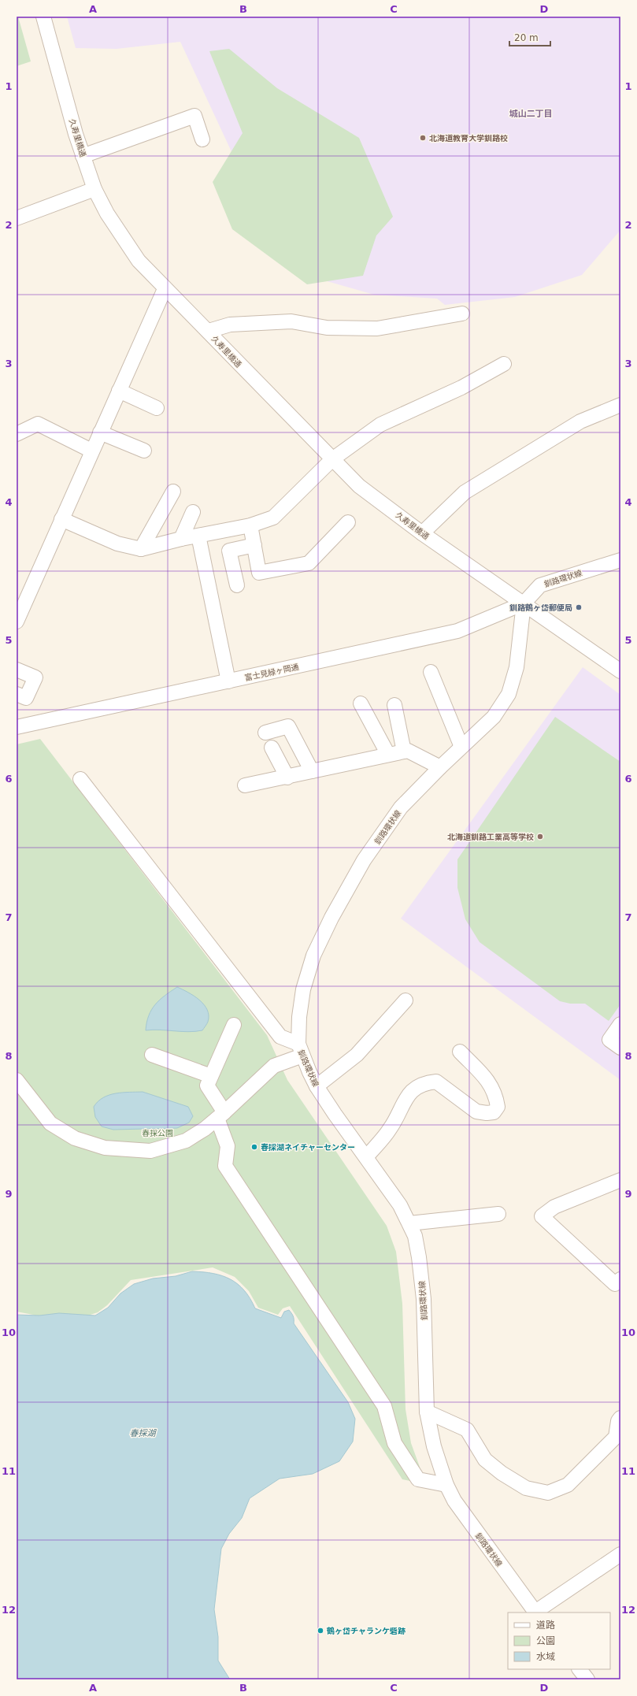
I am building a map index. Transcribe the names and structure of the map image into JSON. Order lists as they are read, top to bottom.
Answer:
{
  "streets": {
    "street": ["久寿里橋通", "釧路環状線", "富士見緑ヶ岡通"]
  },
  "crossings": [
    ["久寿里橋通", "釧路環状線"],
    ["久寿里橋通", "富士見緑ヶ岡通"],
    ["釧路環状線", "富士見緑ヶ岡通"]
  ],
  "districts": ["城山二丁目"],
  "water": ["春採湖"],
  "parks": ["春採公園"],
  "places": [
    "北海道教育大学釧路校",
    "釧路鶴ヶ岱郵便局",
    "北海道釧路工業高等学校",
    "春採湖ネイチャーセンター",
    "鶴ヶ岱チャランケ砦跡"
  ],
  "legend": ["道路", "公園", "水域"],
  "scale_bar": "20 m",
  "grid": {
    "columns": [
      "A",
      "B",
      "C",
      "D"
    ],
    "rows": [
      "1",
      "2",
      "3",
      "4",
      "5",
      "6",
      "7",
      "8",
      "9",
      "10",
      "11",
      "12"
    ]
  }
}
